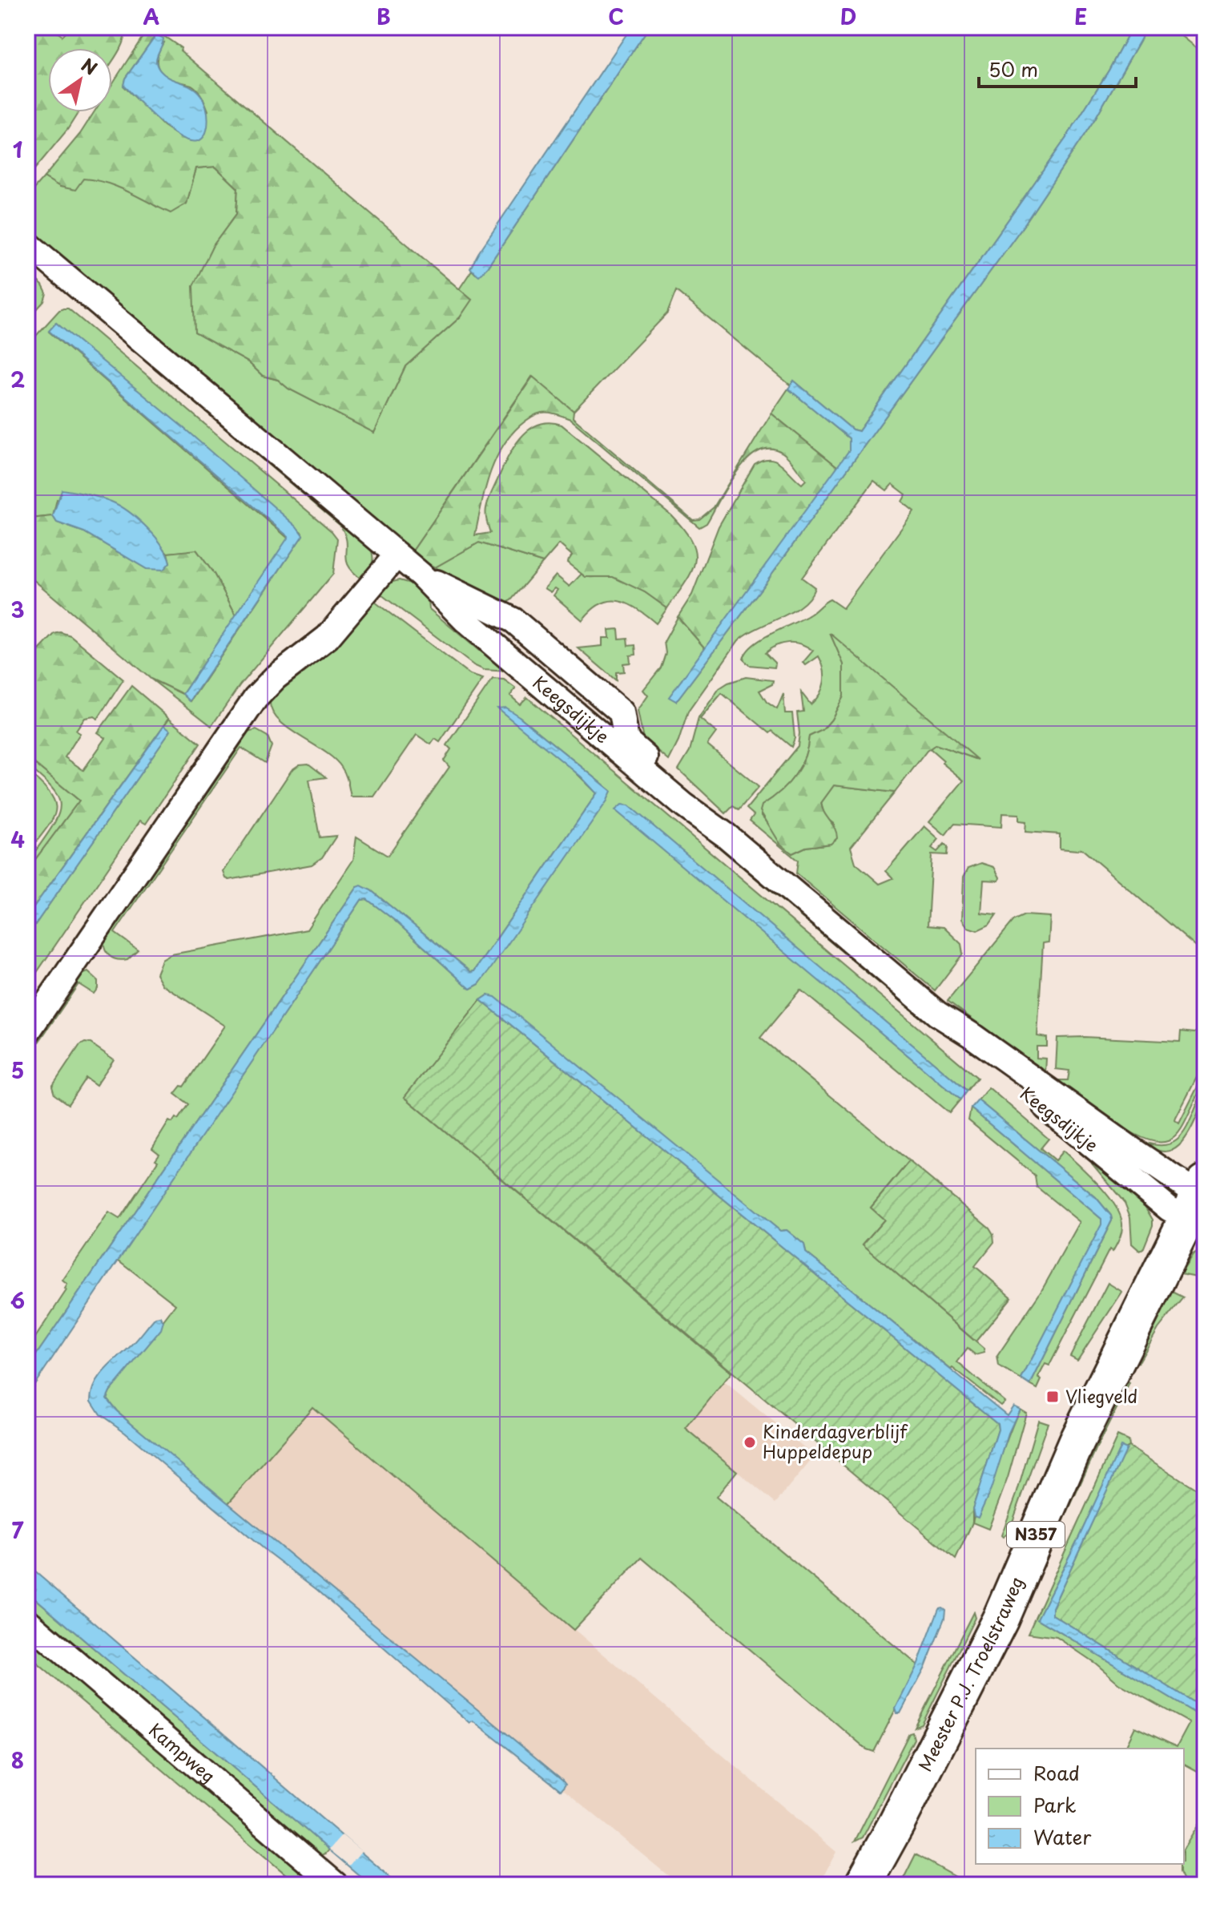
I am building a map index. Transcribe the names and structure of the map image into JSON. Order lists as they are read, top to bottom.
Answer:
{
  "streets": {
    "main road": ["N357", "Meester P.J. Troelstraweg"],
    "street": ["Keegsdijkje", "Kampweg"]
  },
  "crossings": [
    ["Keegsdijkje", "Meester P.J. Troelstraweg"]
  ],
  "places": {
    "transit": ["Vliegveld"],
    "other": ["Kinderdagverblijf Huppeldepup"]
  },
  "legend": ["Road", "Park", "Water"],
  "scale_bar": "50 m",
  "north": "top right",
  "grid": {
    "columns": [
      "A",
      "B",
      "C",
      "D",
      "E"
    ],
    "rows": [
      "1",
      "2",
      "3",
      "4",
      "5",
      "6",
      "7",
      "8"
    ]
  }
}
